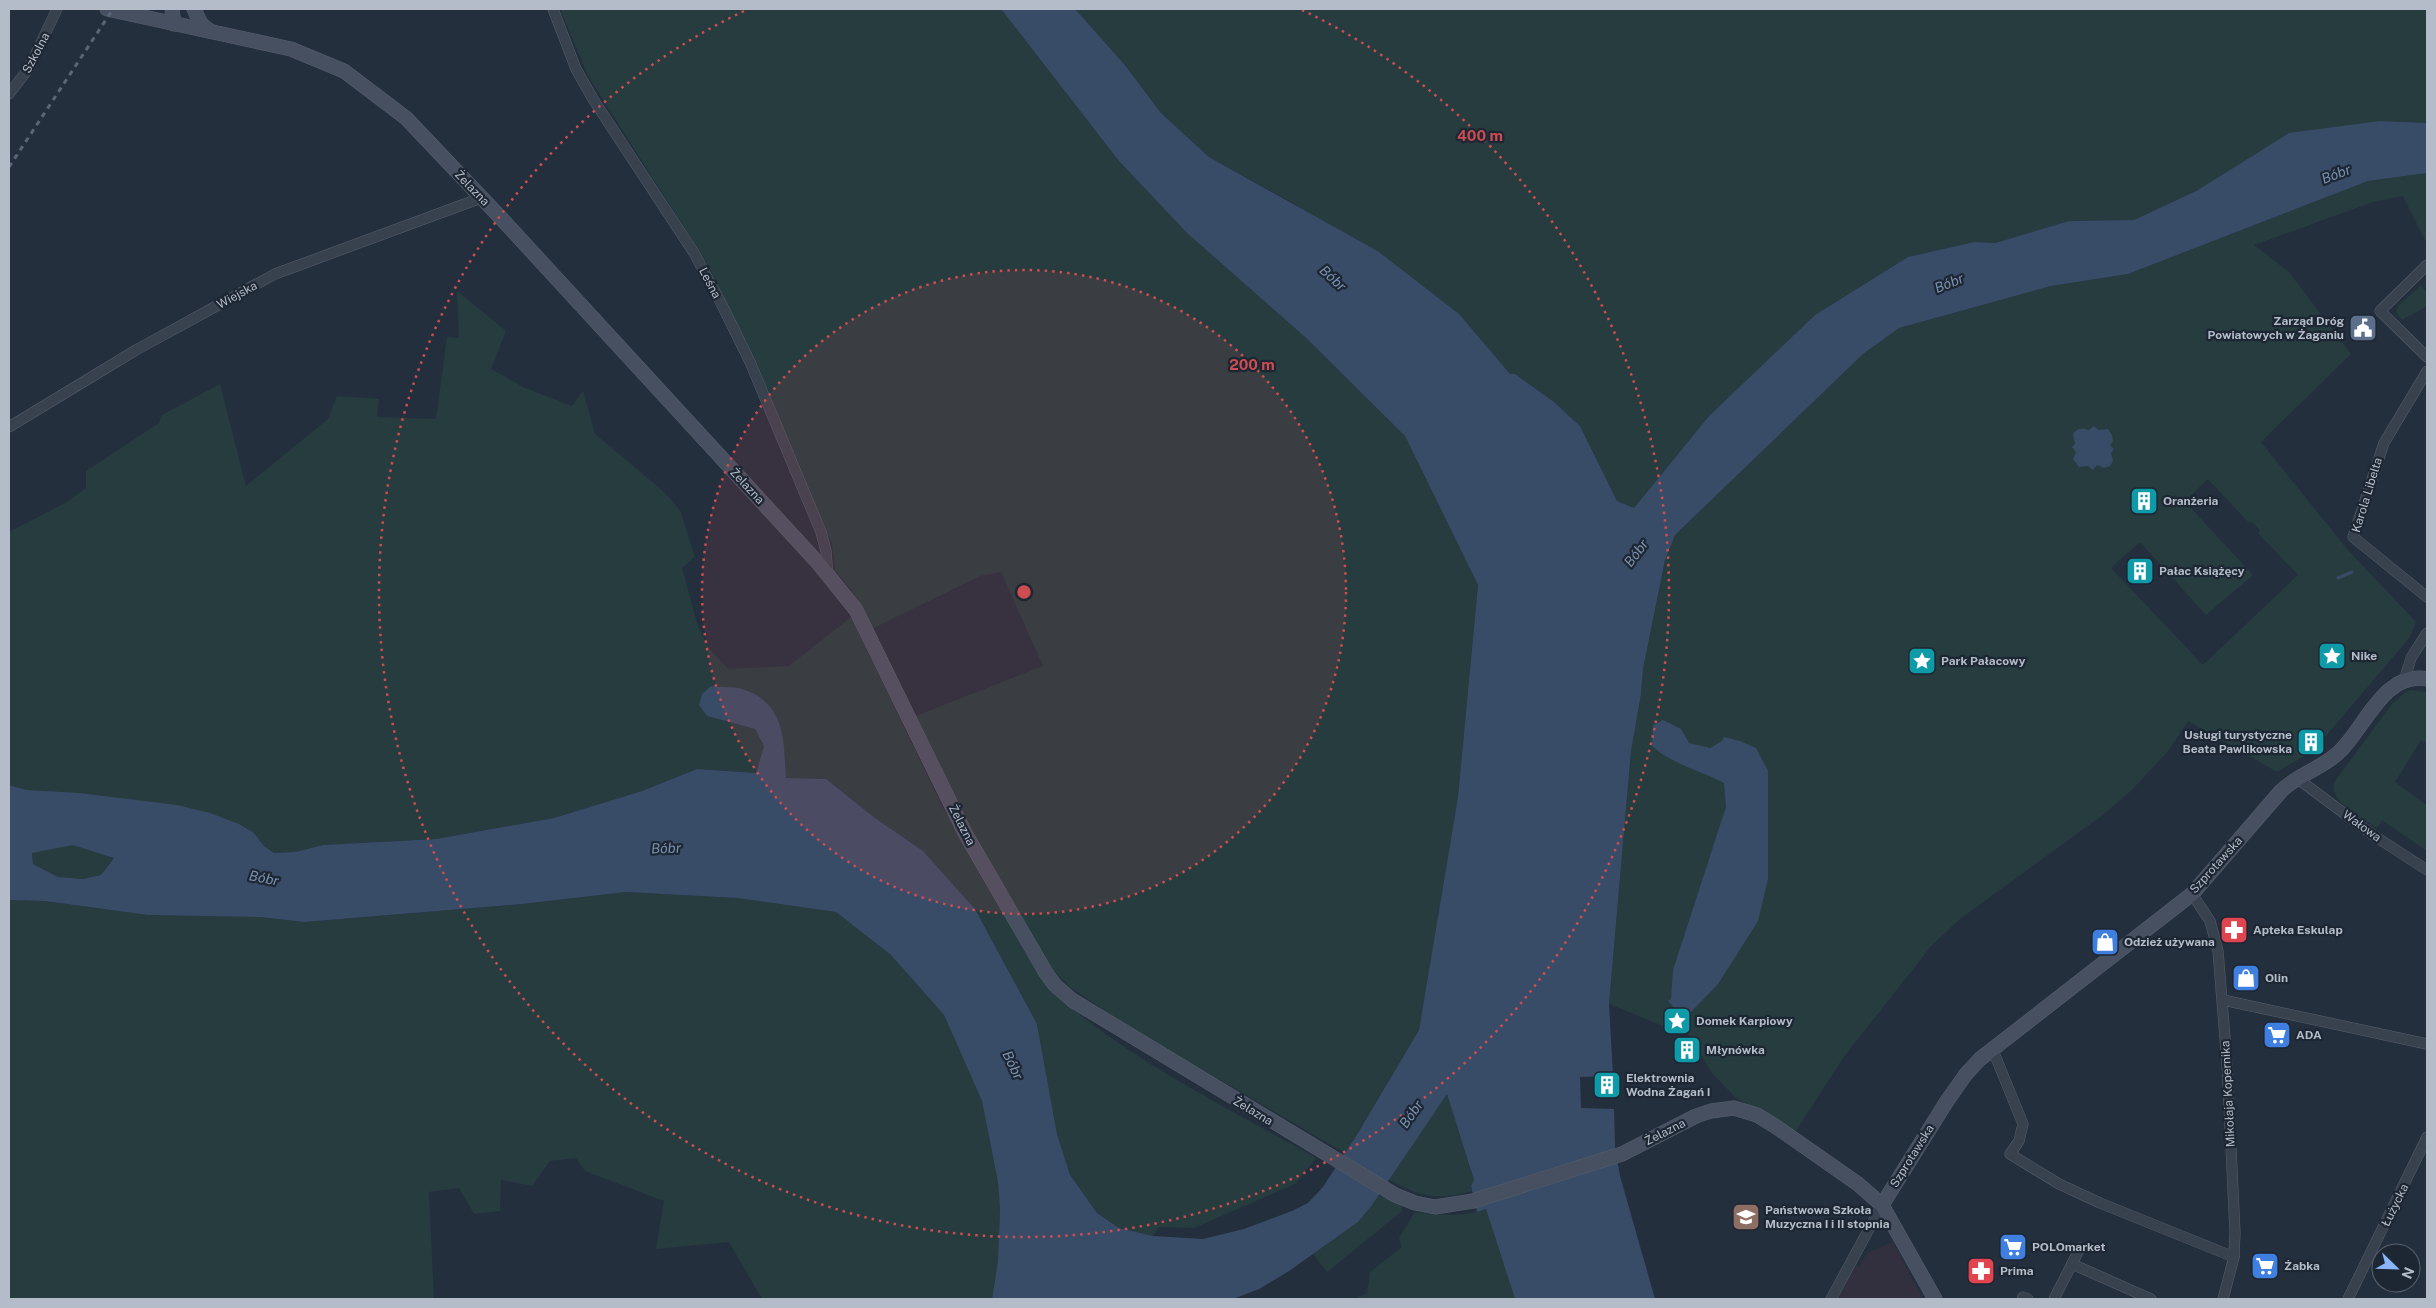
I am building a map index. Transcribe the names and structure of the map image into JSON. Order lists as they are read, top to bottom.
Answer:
{
  "streets": {
    "street": [
      "Szkolna",
      "Żelazna",
      "Leśna",
      "Wiejska",
      "Karola Libelta",
      "Wałowa",
      "Szprotawska",
      "Mikołaja Kopernika",
      "Łużycka"
    ]
  },
  "crossings": [
    ["Żelazna", "Leśna"],
    ["Żelazna", "Wiejska"],
    ["Żelazna", "Szprotawska"],
    ["Wałowa", "Szprotawska"],
    ["Szprotawska", "Mikołaja Kopernika"]
  ],
  "water": ["Bóbr"],
  "places": {
    "public building": ["Zarząd Dróg Powiatowych w Żaganiu"],
    "building": [
      "Oranżeria",
      "Pałac Książęcy",
      "Usługi turystyczne Beata Pawlikowska",
      "Młynówka",
      "Elektrownia Wodna Żagań I"
    ],
    "place": ["Nike", "Park Pałacowy", "Domek Karpiowy"],
    "pharmacy": ["Apteka Eskulap", "Prima"],
    "shop": ["Odzież używana", "Olin"],
    "supermarket": ["ADA", "POLOmarket", "Żabka"],
    "school or university": ["Państwowa Szkoła Muzyczna I i II stopnia"]
  },
  "north": "bottom right",
  "rings": ["400 m", "200 m"]
}
